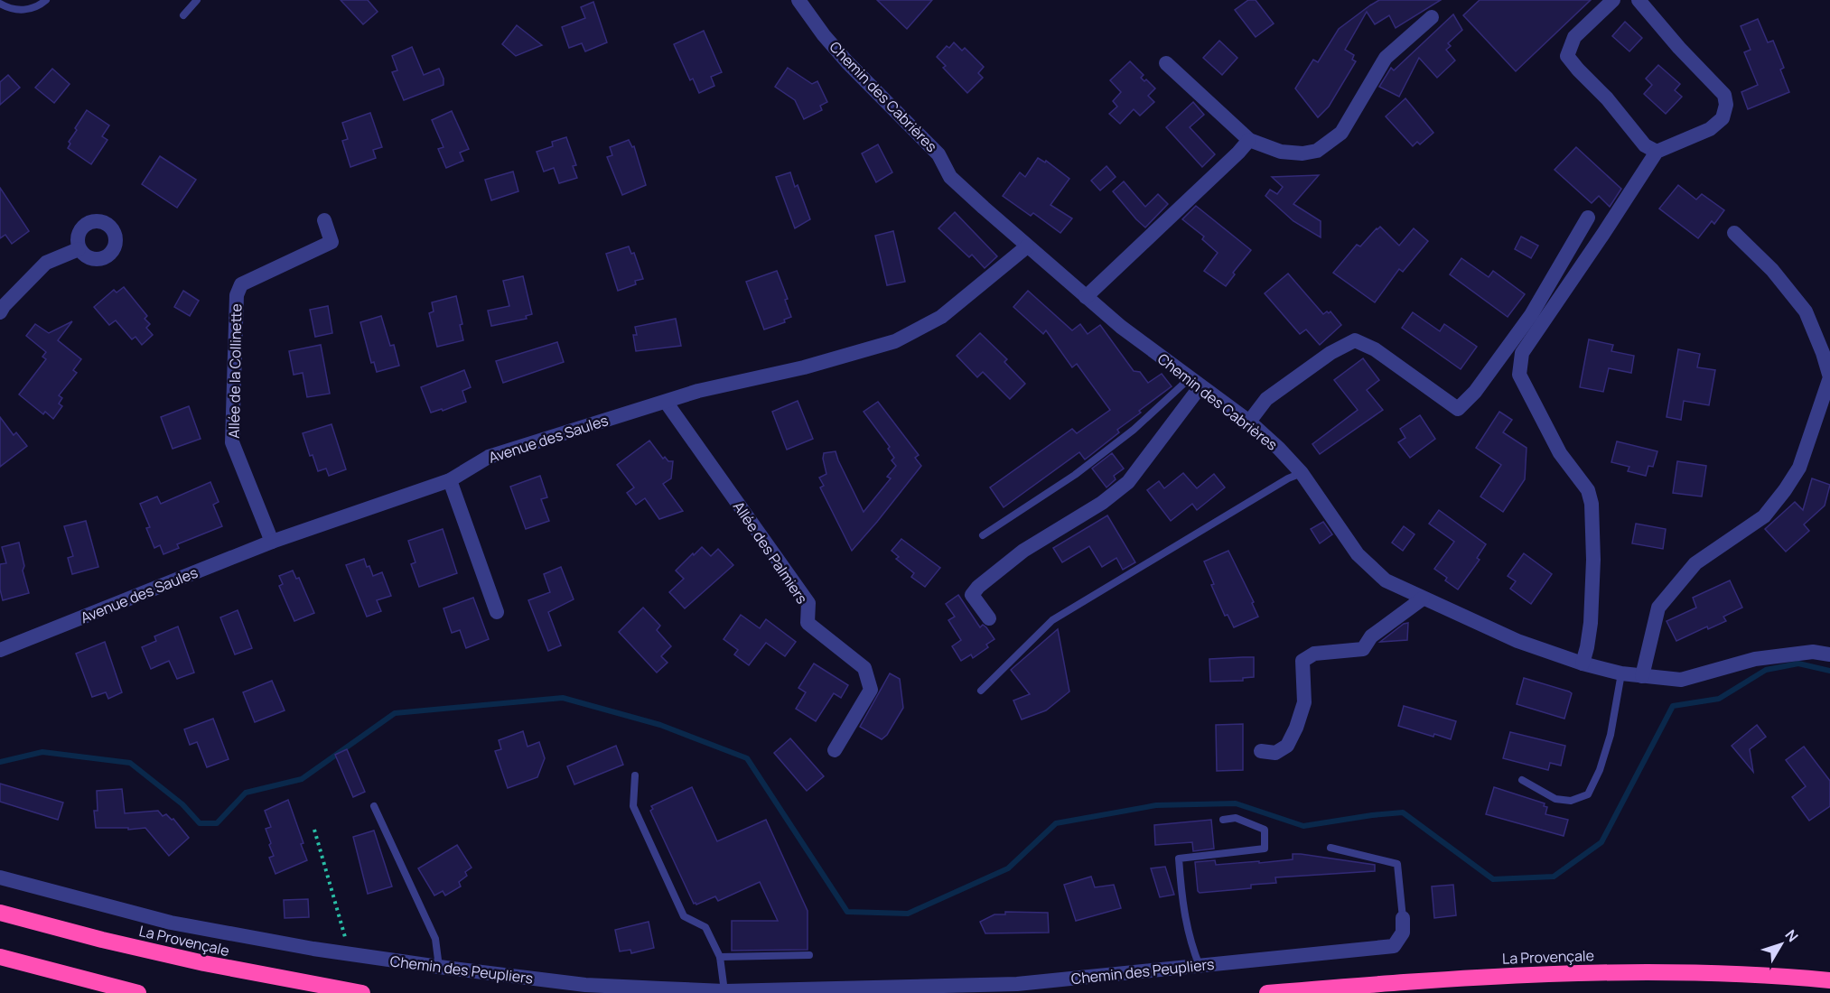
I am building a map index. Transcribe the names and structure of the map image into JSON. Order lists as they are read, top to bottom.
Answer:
{
  "streets": {
    "highway": ["La Provençale"],
    "street": [
      "Chemin des Cabrières",
      "Allée de la Collinette",
      "Avenue des Saules",
      "Allée des Palmiers",
      "Chemin des Peupliers"
    ]
  },
  "crossings": [
    ["Chemin des Cabrières", "Avenue des Saules"],
    ["Allée de la Collinette", "Avenue des Saules"],
    ["Avenue des Saules", "Allée des Palmiers"]
  ],
  "north": "top right"
}
